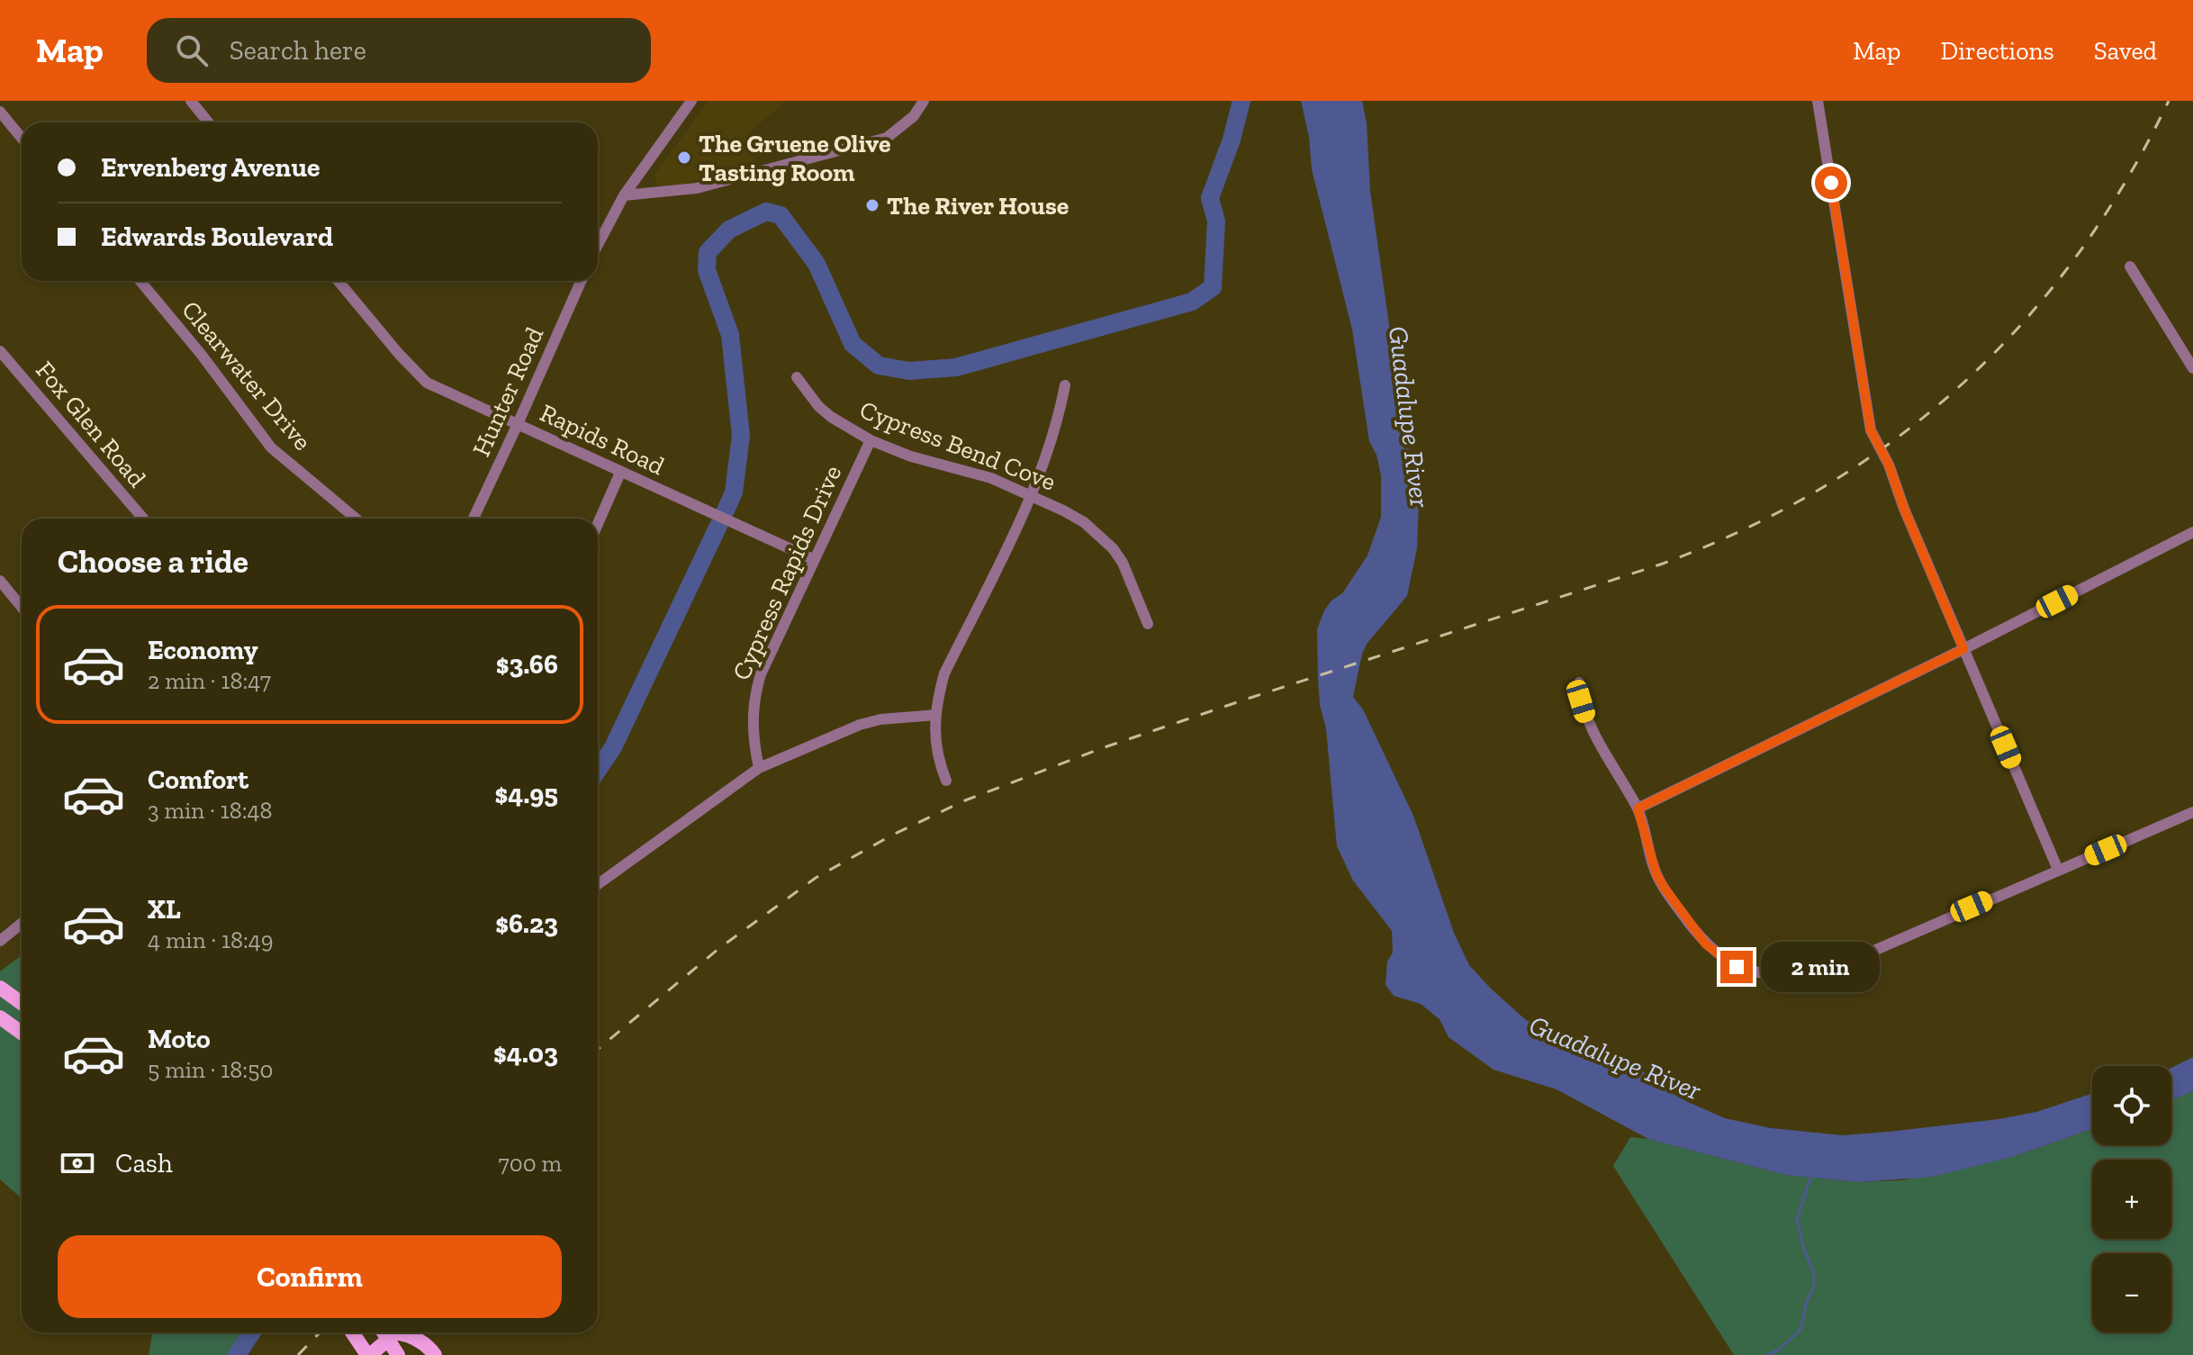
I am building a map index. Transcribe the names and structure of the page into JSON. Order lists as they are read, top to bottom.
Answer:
{
  "streets": {
    "street": [
      "Clearwater Drive",
      "Hunter Road",
      "Fox Glen Road",
      "Rapids Road",
      "Cypress Bend Cove",
      "Cypress Rapids Drive"
    ]
  },
  "crossings": [
    ["Hunter Road", "Rapids Road"],
    ["Rapids Road", "Cypress Rapids Drive"],
    ["Cypress Bend Cove", "Cypress Rapids Drive"]
  ],
  "water": ["Guadalupe River"],
  "places": ["The Gruene Olive Tasting Room", "The River House"],
  "page": {
    "header": "Map",
    "search": "Search here",
    "nav": ["Map", "Directions", "Saved"],
    "banner": ["Ervenberg Avenue", "Edwards Boulevard"],
    "heading": "Choose a ride",
    "list": [
      {
        "name": "Economy",
        "note": "2 min · 18:47",
        "value": "$3.66"
      },
      {
        "name": "Comfort",
        "note": "3 min · 18:48",
        "value": "$4.95"
      },
      {
        "name": "XL",
        "note": "4 min · 18:49",
        "value": "$6.23"
      },
      {
        "name": "Moto",
        "note": "5 min · 18:50",
        "value": "$4.03"
      }
    ],
    "bubble": "2 min",
    "map_buttons": ["+", "−"],
    "pay": ["Cash", "700 m"],
    "buttons": "Confirm"
  }
}
